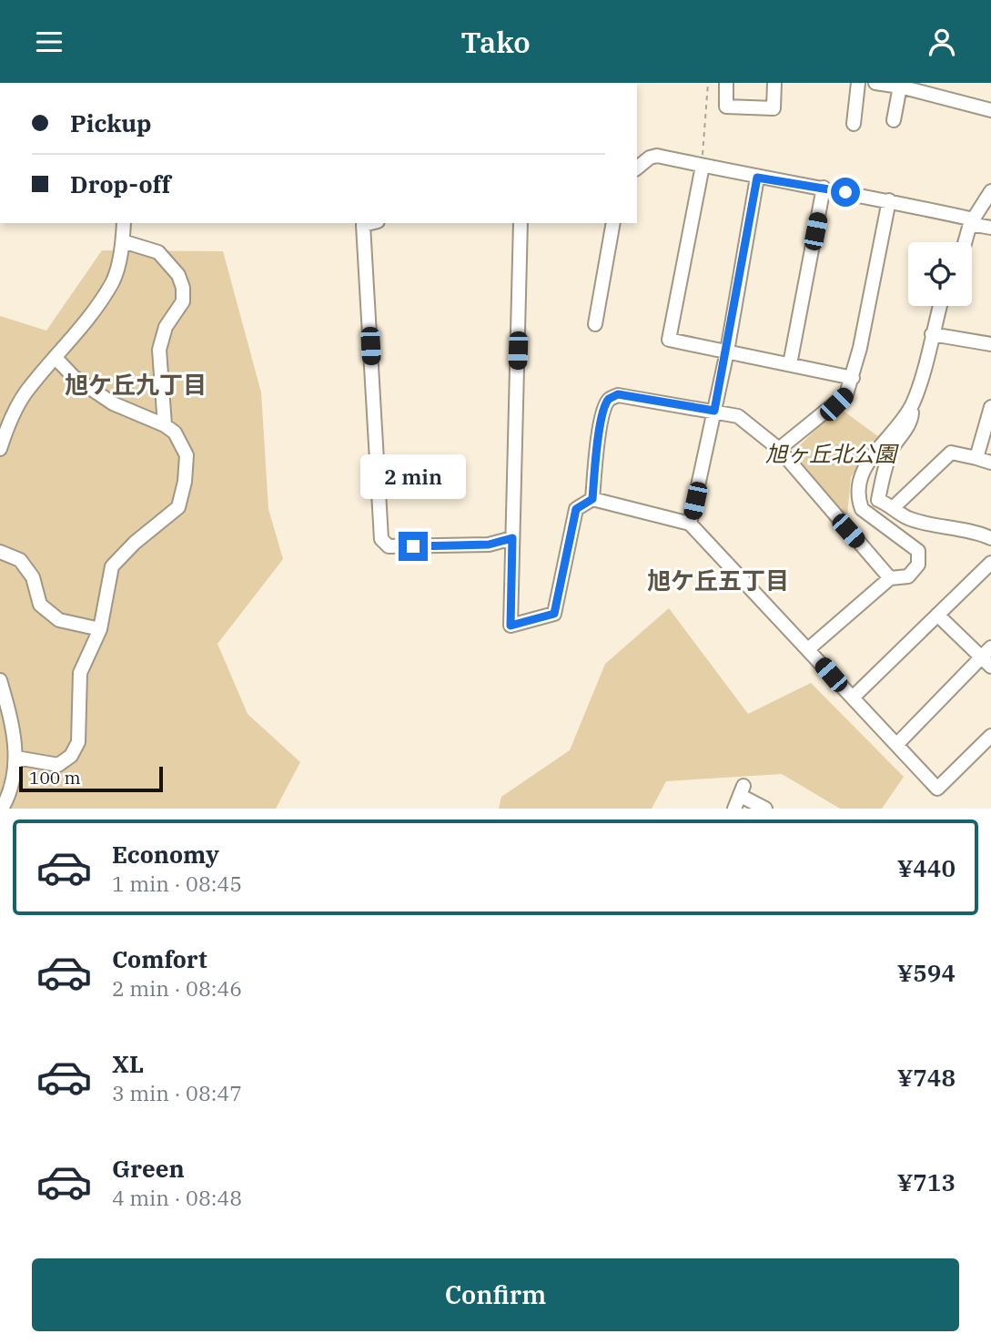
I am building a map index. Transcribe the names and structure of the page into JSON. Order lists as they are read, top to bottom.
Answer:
{
  "districts": ["旭ケ丘九丁目", "旭ケ丘五丁目"],
  "parks": ["旭ヶ丘北公園"],
  "scale_bar": "100 m",
  "page": {
    "header": "Tako",
    "banner": ["Pickup", "Drop-off"],
    "bubble": "2 min",
    "scale": "100 m",
    "list": [
      {
        "name": "Economy",
        "note": "1 min · 08:45",
        "value": "¥440"
      },
      {
        "name": "Comfort",
        "note": "2 min · 08:46",
        "value": "¥594"
      },
      {
        "name": "XL",
        "note": "3 min · 08:47",
        "value": "¥748"
      },
      {
        "name": "Green",
        "note": "4 min · 08:48",
        "value": "¥713"
      }
    ],
    "buttons": "Confirm"
  }
}
